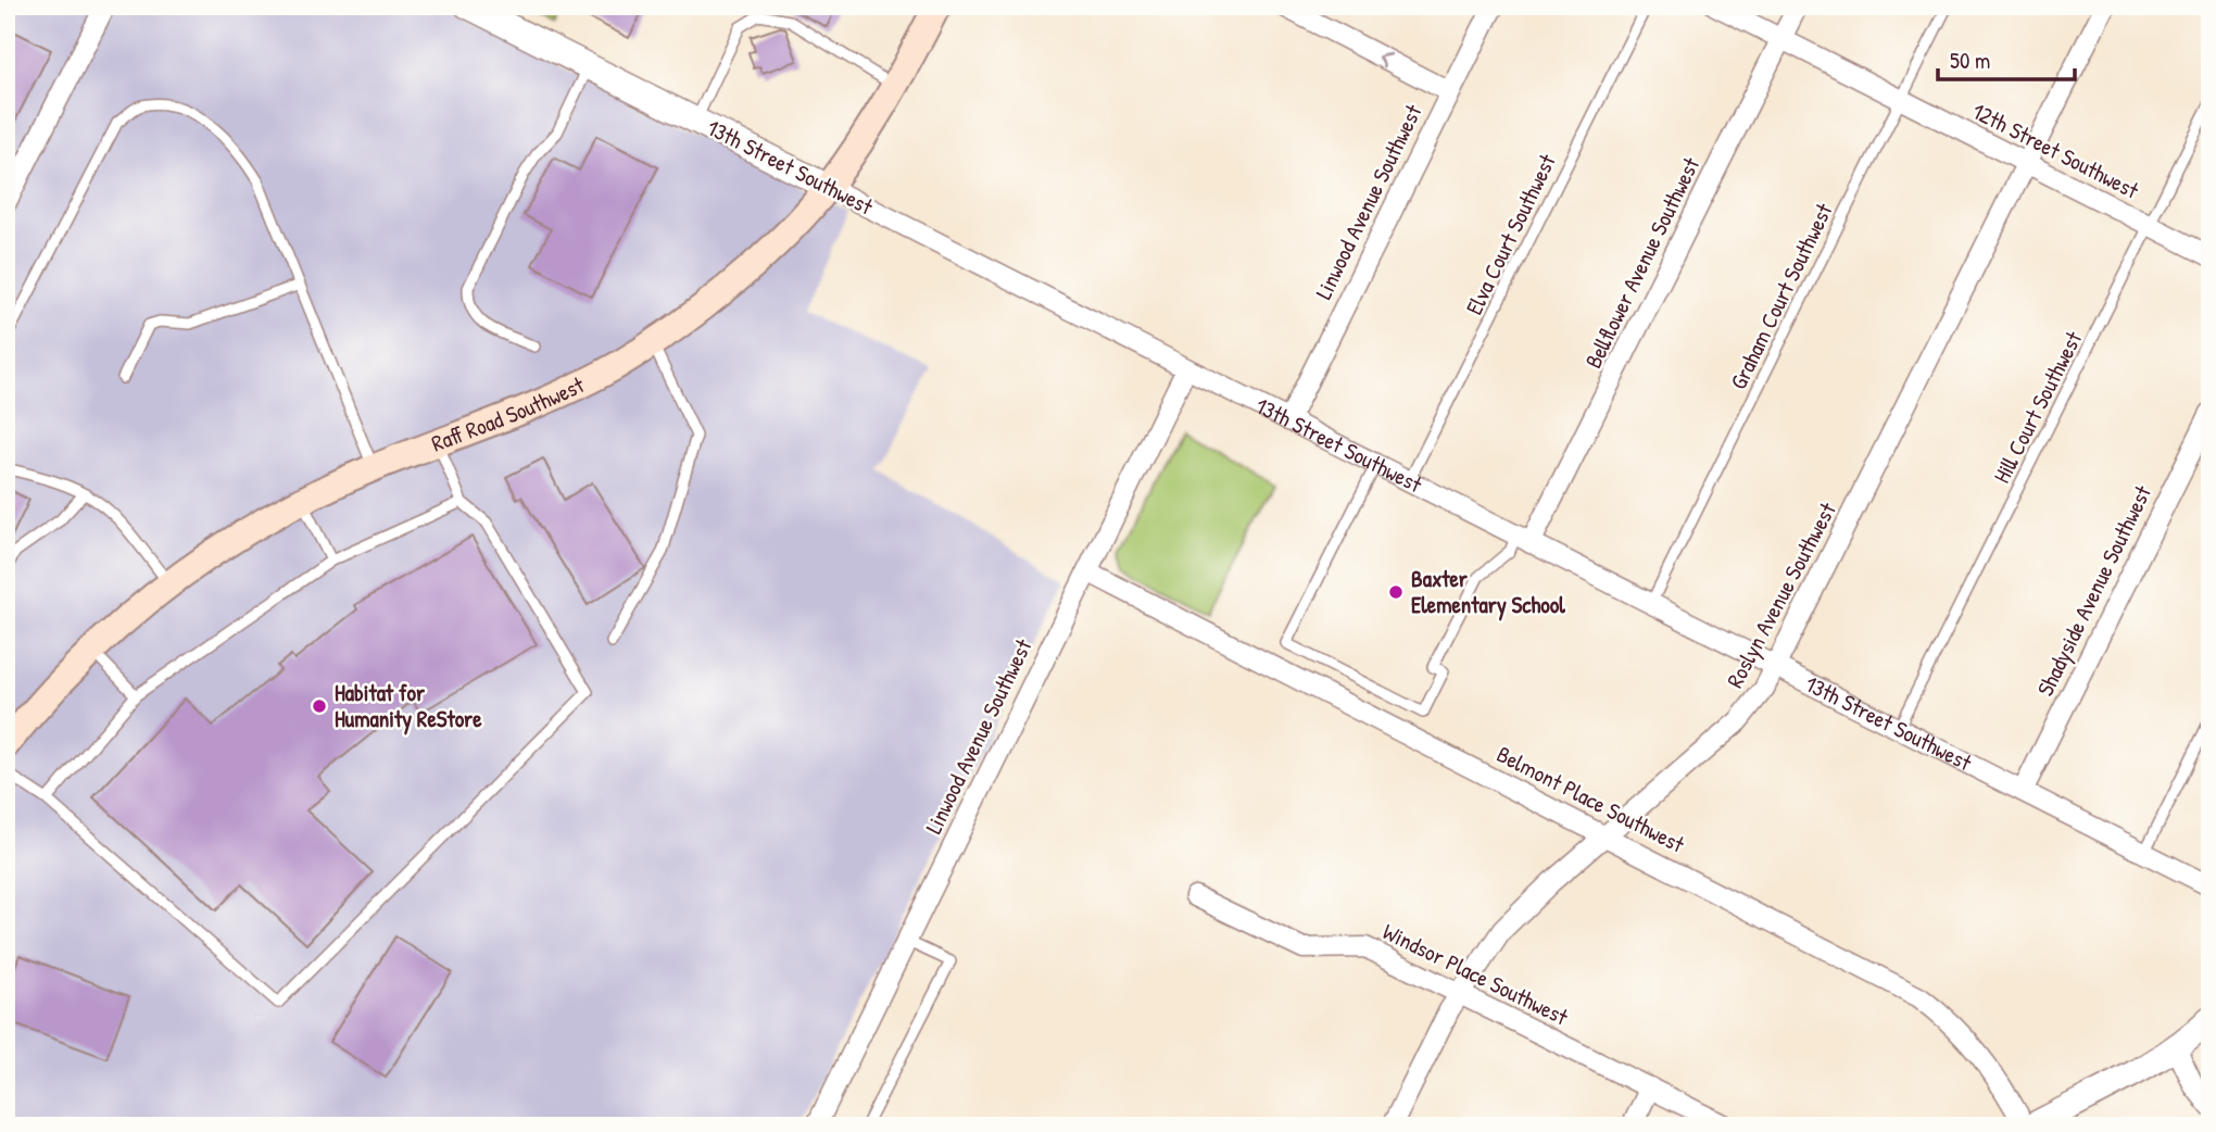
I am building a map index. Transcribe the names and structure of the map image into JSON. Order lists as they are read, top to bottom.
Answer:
{
  "streets": {
    "main road": ["Raff Road Southwest"],
    "street": [
      "12th Street Southwest",
      "13th Street Southwest",
      "Linwood Avenue Southwest",
      "Bellflower Avenue Southwest",
      "Shadyside Avenue Southwest",
      "Roslyn Avenue Southwest",
      "Belmont Place Southwest",
      "Windsor Place Southwest"
    ],
    "lane": ["Elva Court Southwest", "Graham Court Southwest", "Hill Court Southwest"]
  },
  "crossings": [
    ["12th Street Southwest", "Bellflower Avenue Southwest"],
    ["12th Street Southwest", "Graham Court Southwest"],
    ["12th Street Southwest", "Hill Court Southwest"],
    ["12th Street Southwest", "Roslyn Avenue Southwest"],
    ["13th Street Southwest", "Linwood Avenue Southwest"],
    ["13th Street Southwest", "Elva Court Southwest"],
    ["13th Street Southwest", "Bellflower Avenue Southwest"],
    ["13th Street Southwest", "Graham Court Southwest"],
    ["13th Street Southwest", "Hill Court Southwest"],
    ["13th Street Southwest", "Raff Road Southwest"],
    ["13th Street Southwest", "Shadyside Avenue Southwest"],
    ["13th Street Southwest", "Roslyn Avenue Southwest"],
    ["Linwood Avenue Southwest", "Belmont Place Southwest"],
    ["Roslyn Avenue Southwest", "Belmont Place Southwest"],
    ["Roslyn Avenue Southwest", "Windsor Place Southwest"]
  ],
  "places": ["Baxter Elementary School", "Habitat for Humanity ReStore"],
  "scale_bar": "50 m"
}
